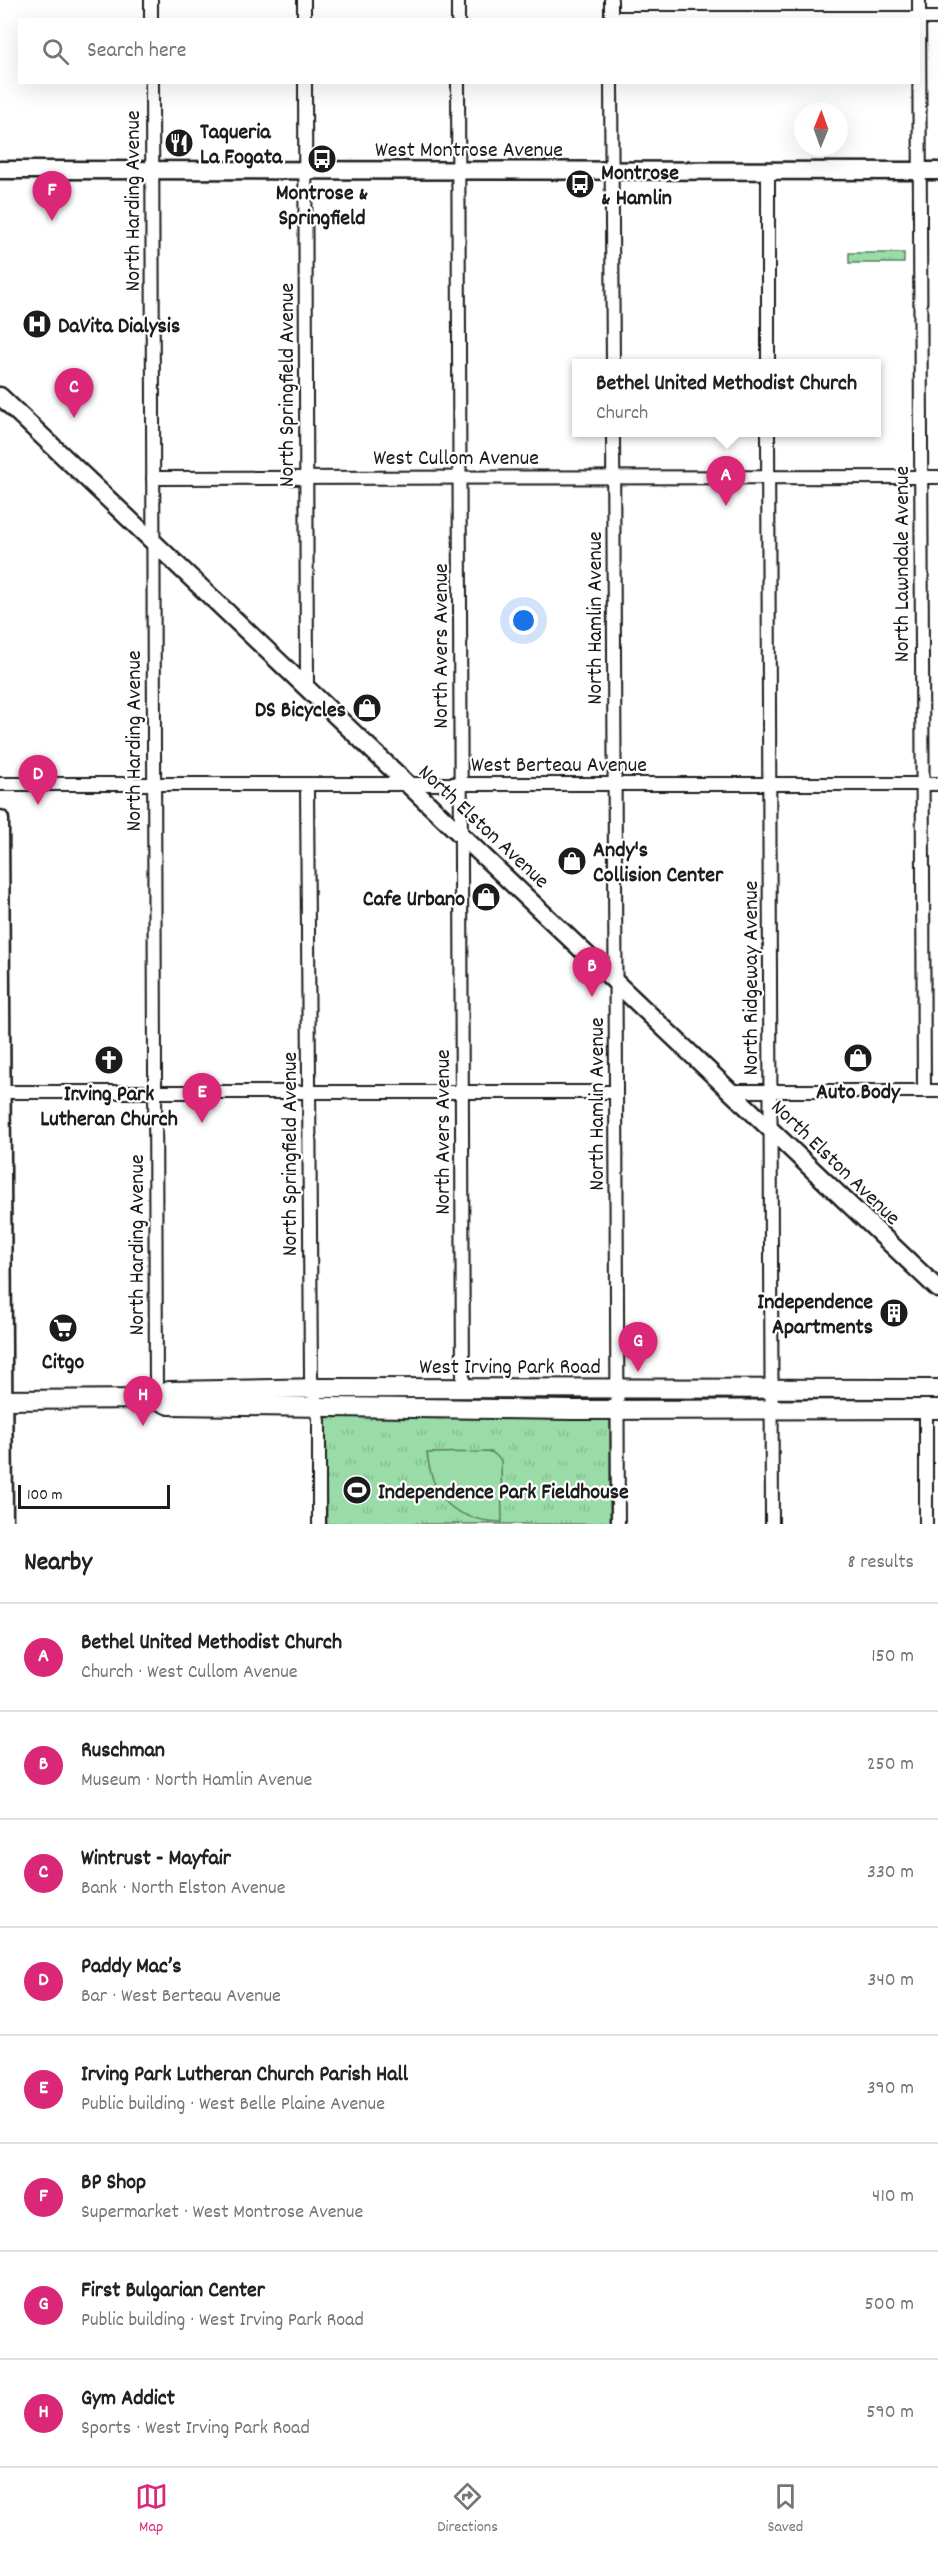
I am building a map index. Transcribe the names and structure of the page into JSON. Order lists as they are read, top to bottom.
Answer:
{
  "streets": {
    "main road": ["West Montrose Avenue", "North Elston Avenue", "West Irving Park Road"],
    "street": [
      "North Harding Avenue",
      "North Springfield Avenue",
      "West Cullom Avenue",
      "North Lawndale Avenue",
      "North Hamlin Avenue",
      "North Avers Avenue",
      "West Berteau Avenue",
      "North Ridgeway Avenue"
    ]
  },
  "crossings": [
    ["West Montrose Avenue", "North Harding Avenue"],
    ["West Montrose Avenue", "North Springfield Avenue"],
    ["West Montrose Avenue", "North Lawndale Avenue"],
    ["West Montrose Avenue", "North Avers Avenue"],
    ["North Harding Avenue", "West Cullom Avenue"],
    ["North Harding Avenue", "West Berteau Avenue"],
    ["North Harding Avenue", "North Elston Avenue"],
    ["North Harding Avenue", "West Irving Park Road"],
    ["North Springfield Avenue", "West Cullom Avenue"],
    ["North Springfield Avenue", "West Berteau Avenue"],
    ["North Springfield Avenue", "North Elston Avenue"],
    ["North Springfield Avenue", "West Irving Park Road"],
    ["West Cullom Avenue", "North Lawndale Avenue"],
    ["West Cullom Avenue", "North Hamlin Avenue"],
    ["West Cullom Avenue", "North Avers Avenue"],
    ["West Cullom Avenue", "North Ridgeway Avenue"],
    ["North Lawndale Avenue", "West Berteau Avenue"],
    ["North Hamlin Avenue", "West Berteau Avenue"],
    ["North Hamlin Avenue", "North Elston Avenue"],
    ["North Hamlin Avenue", "West Irving Park Road"],
    ["North Avers Avenue", "West Berteau Avenue"],
    ["North Avers Avenue", "North Elston Avenue"],
    ["North Avers Avenue", "West Irving Park Road"],
    ["West Berteau Avenue", "North Elston Avenue"],
    ["West Berteau Avenue", "North Ridgeway Avenue"],
    ["North Elston Avenue", "North Ridgeway Avenue"],
    ["North Ridgeway Avenue", "West Irving Park Road"]
  ],
  "places": {
    "restaurant": ["Taqueria La Fogata"],
    "bus stop": ["Montrose & Springfield", "Montrose & Hamlin"],
    "hospital": ["DaVita Dialysis"],
    "shop": [
      "DS Bicycles",
      "Andy's Collision Center",
      "Cafe Urbano",
      "Auto Body"
    ],
    "church": ["Irving Park Lutheran Church"],
    "building": ["Independence Apartments"],
    "supermarket": ["Citgo"],
    "sports": ["Independence Park Fieldhouse"]
  },
  "scale_bar": "100 m",
  "north": "top",
  "page": {
    "search": "Search here",
    "pins": [
      "F",
      "C",
      "A",
      "D",
      "B",
      "E",
      "G",
      "H"
    ],
    "popup": ["Bethel United Methodist Church", "Church"],
    "scale": "100 m",
    "heading": ["Nearby", "8 results"],
    "list": [
      {
        "mark": "A",
        "name": "Bethel United Methodist Church",
        "note": "Church · West Cullom Avenue",
        "value": "150 m"
      },
      {
        "mark": "B",
        "name": "Ruschman",
        "note": "Museum · North Hamlin Avenue",
        "value": "250 m"
      },
      {
        "mark": "C",
        "name": "Wintrust - Mayfair",
        "note": "Bank · North Elston Avenue",
        "value": "330 m"
      },
      {
        "mark": "D",
        "name": "Paddy Mac’s",
        "note": "Bar · West Berteau Avenue",
        "value": "340 m"
      },
      {
        "mark": "E",
        "name": "Irving Park Lutheran Church Parish Hall",
        "note": "Public building · West Belle Plaine Avenue",
        "value": "390 m"
      },
      {
        "mark": "F",
        "name": "BP Shop",
        "note": "Supermarket · West Montrose Avenue",
        "value": "410 m"
      },
      {
        "mark": "G",
        "name": "First Bulgarian Center",
        "note": "Public building · West Irving Park Road",
        "value": "500 m"
      },
      {
        "mark": "H",
        "name": "Gym Addict",
        "note": "Sports · West Irving Park Road",
        "value": "590 m"
      }
    ],
    "nav": ["Map", "Directions", "Saved"]
  }
}
